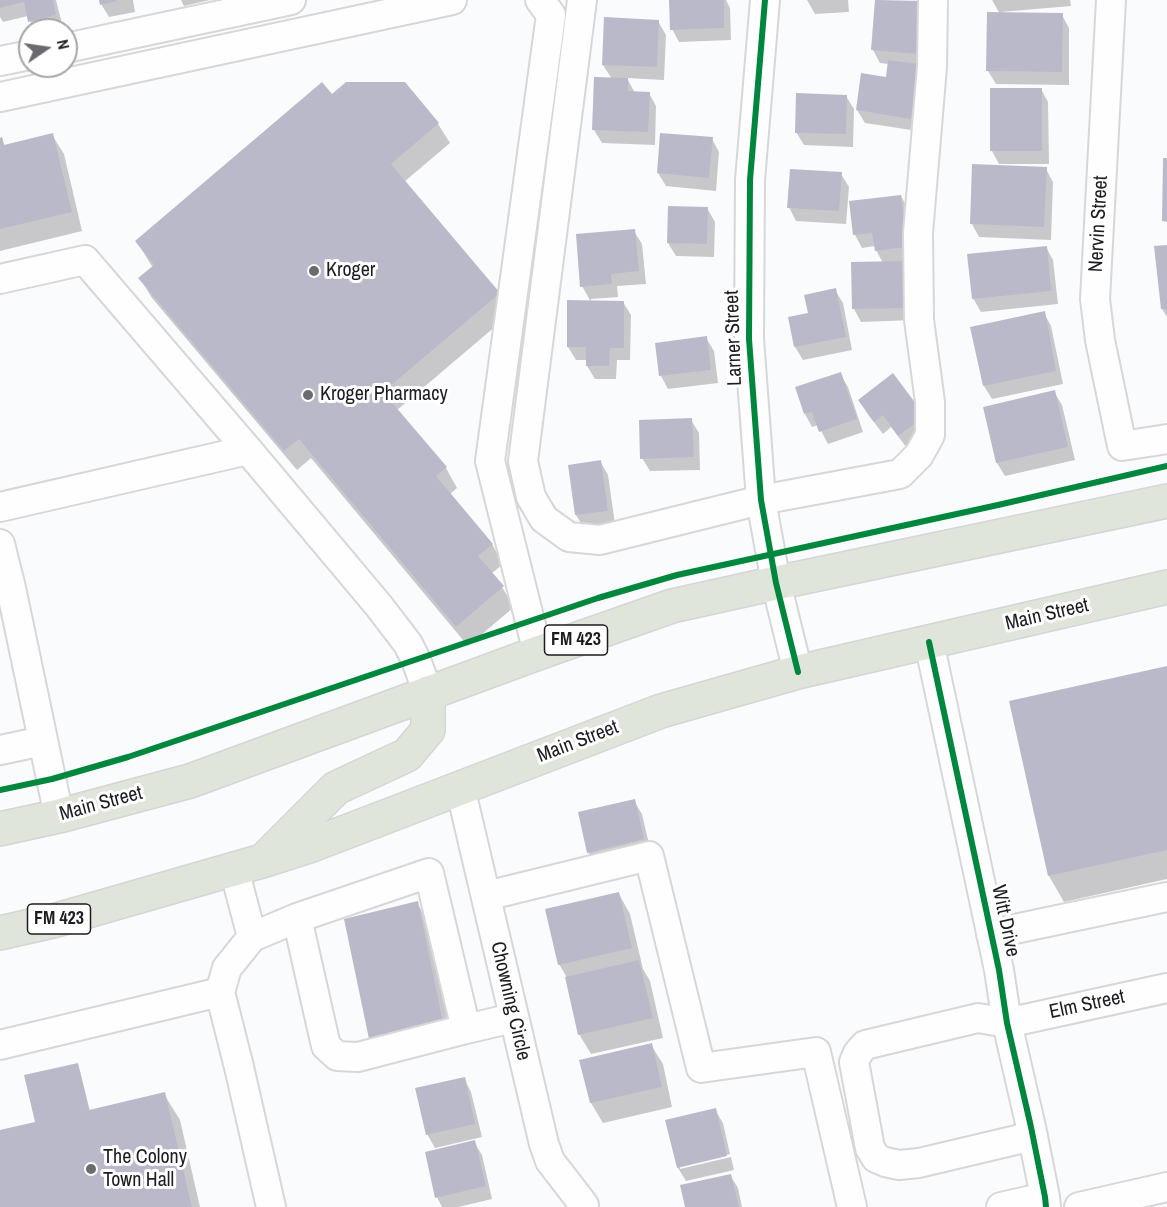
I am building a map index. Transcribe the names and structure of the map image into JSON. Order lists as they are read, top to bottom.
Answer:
{
  "streets": {
    "main road": ["Main Street", "FM 423"],
    "street": [
      "Nervin Street",
      "Larner Street",
      "Witt Drive",
      "Chowning Circle",
      "Elm Street"
    ]
  },
  "crossings": [
    ["Larner Street", "Main Street"],
    ["Main Street", "Witt Drive"],
    ["Main Street", "Chowning Circle"],
    ["Witt Drive", "Elm Street"]
  ],
  "places": ["Kroger", "Kroger Pharmacy", "The Colony Town Hall"],
  "north": "right"
}
